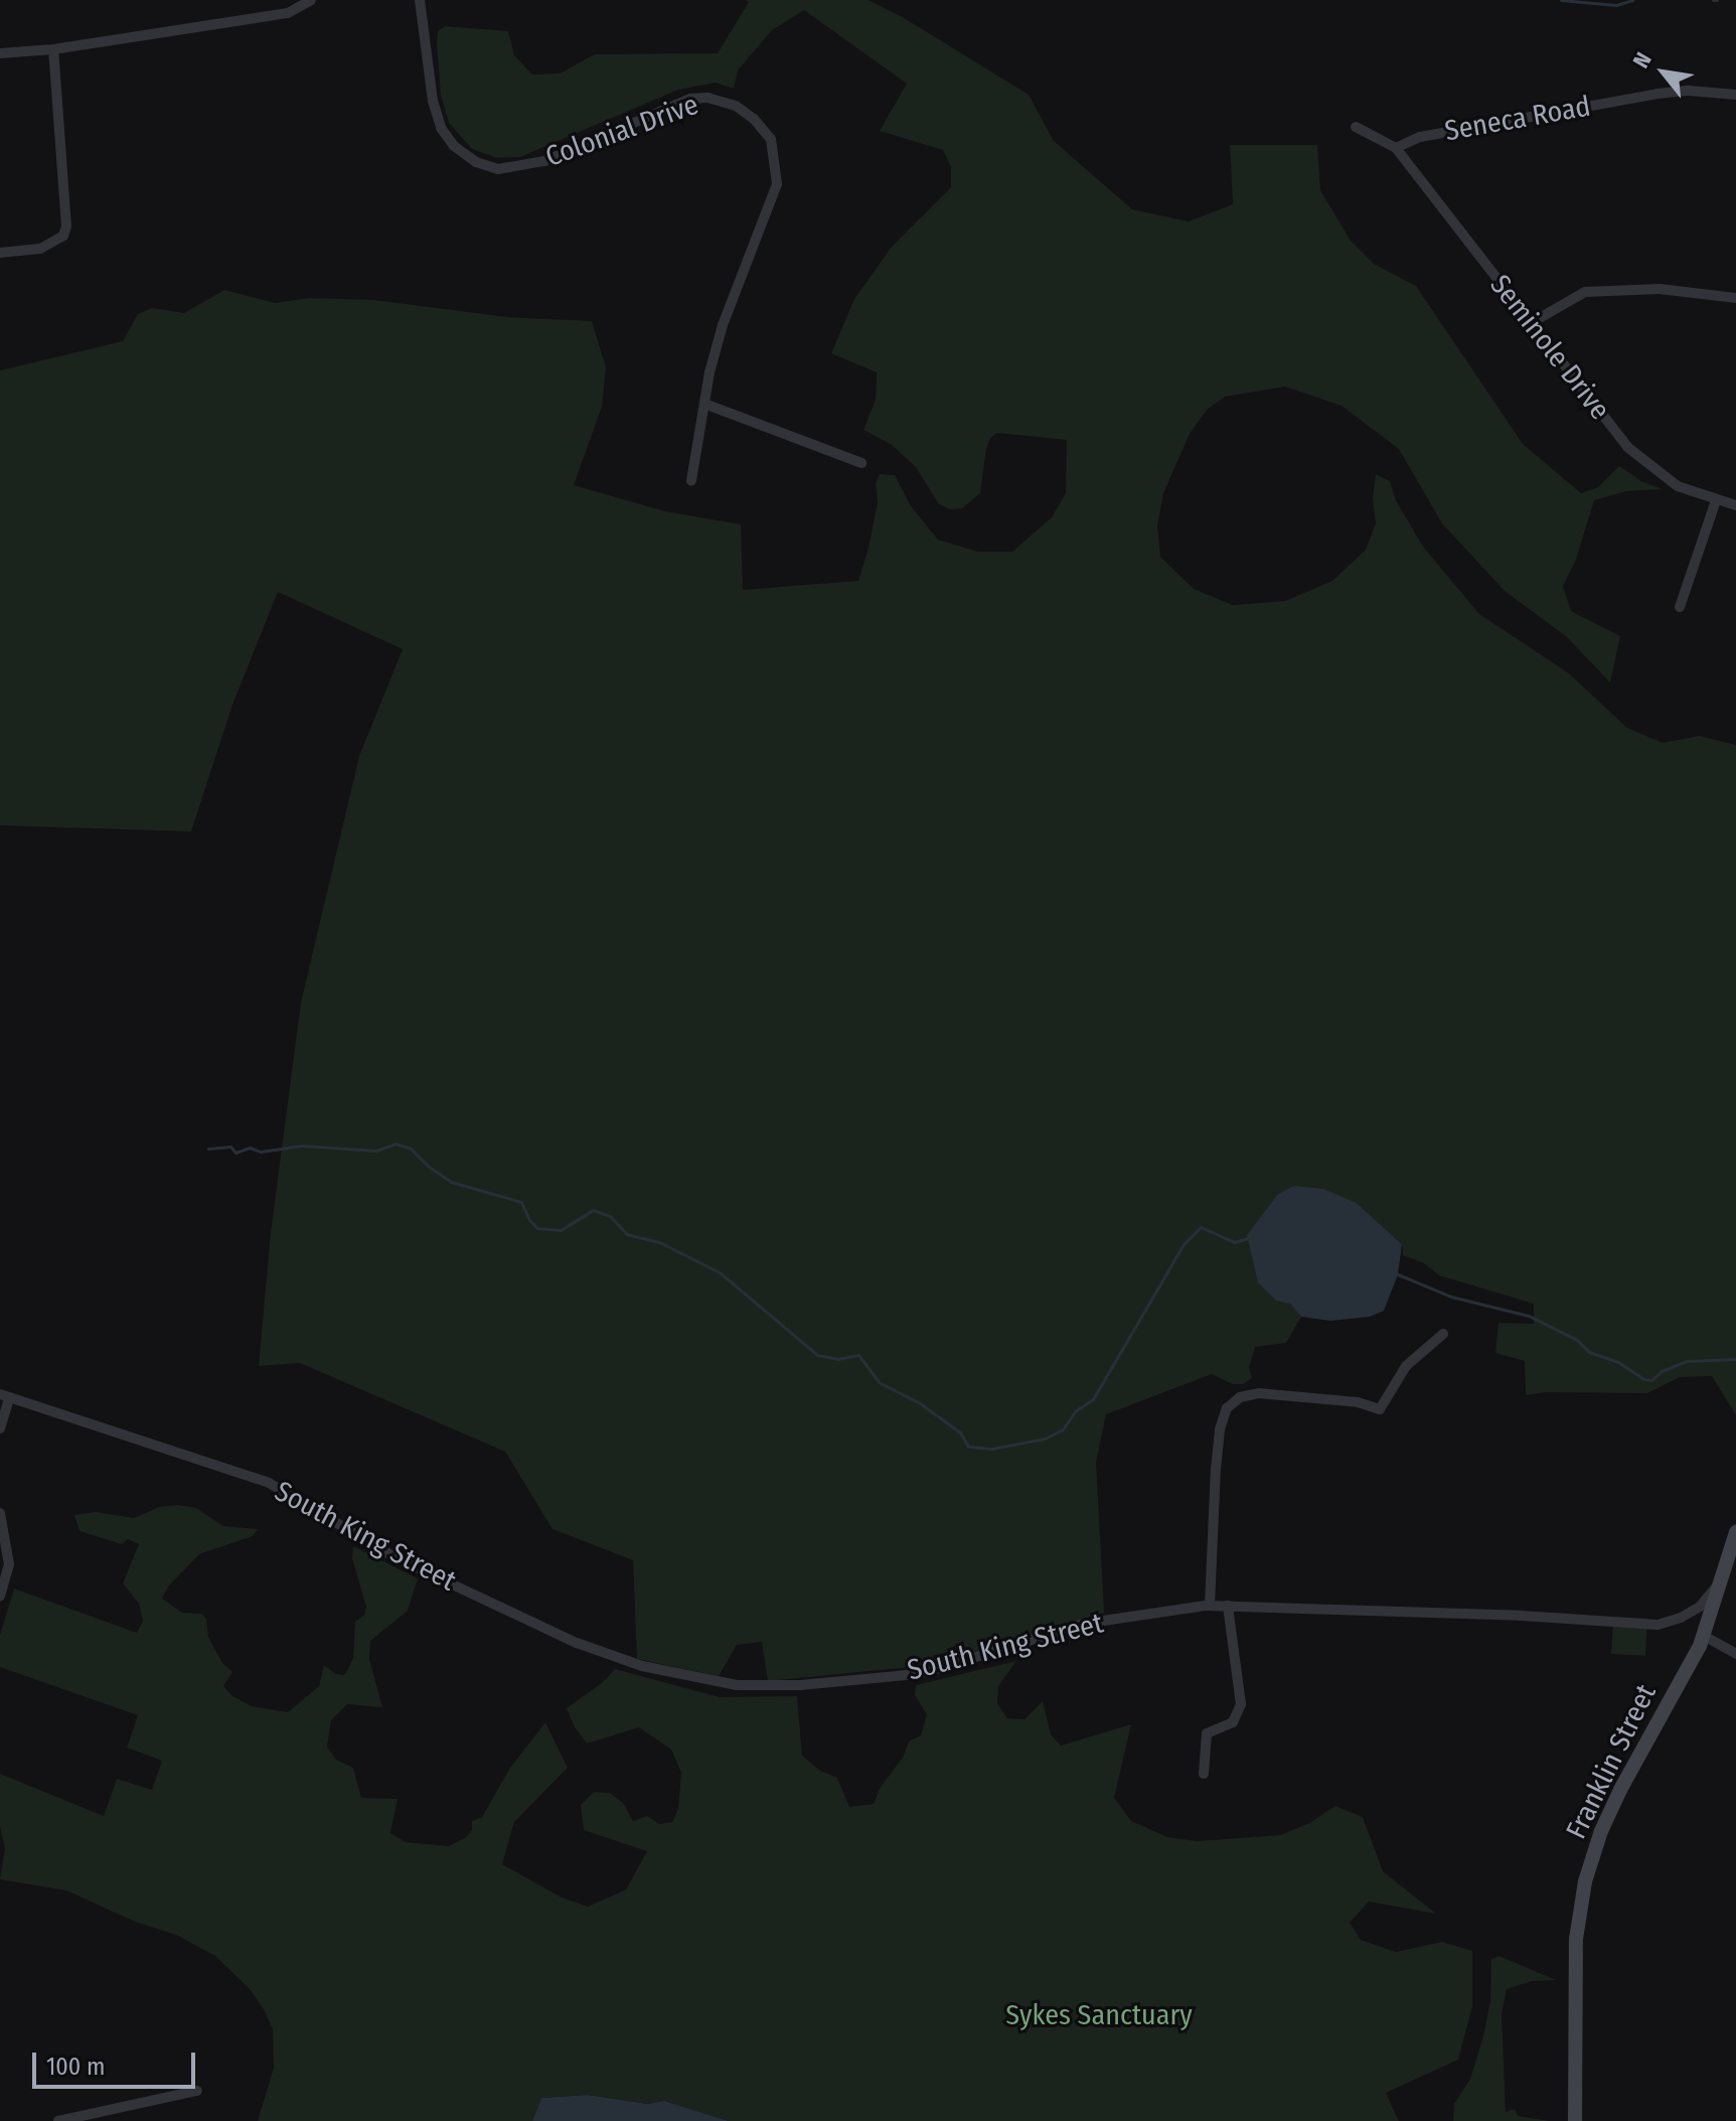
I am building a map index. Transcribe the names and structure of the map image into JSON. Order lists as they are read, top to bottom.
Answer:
{
  "streets": {
    "main road": ["Franklin Street"],
    "street": [
      "Seneca Road",
      "Colonial Drive",
      "Seminole Drive",
      "South King Street"
    ]
  },
  "crossings": [
    ["Seneca Road", "Seminole Drive"],
    ["South King Street", "Franklin Street"]
  ],
  "parks": ["Sykes Sanctuary"],
  "scale_bar": "100 m",
  "north": "top left"
}
